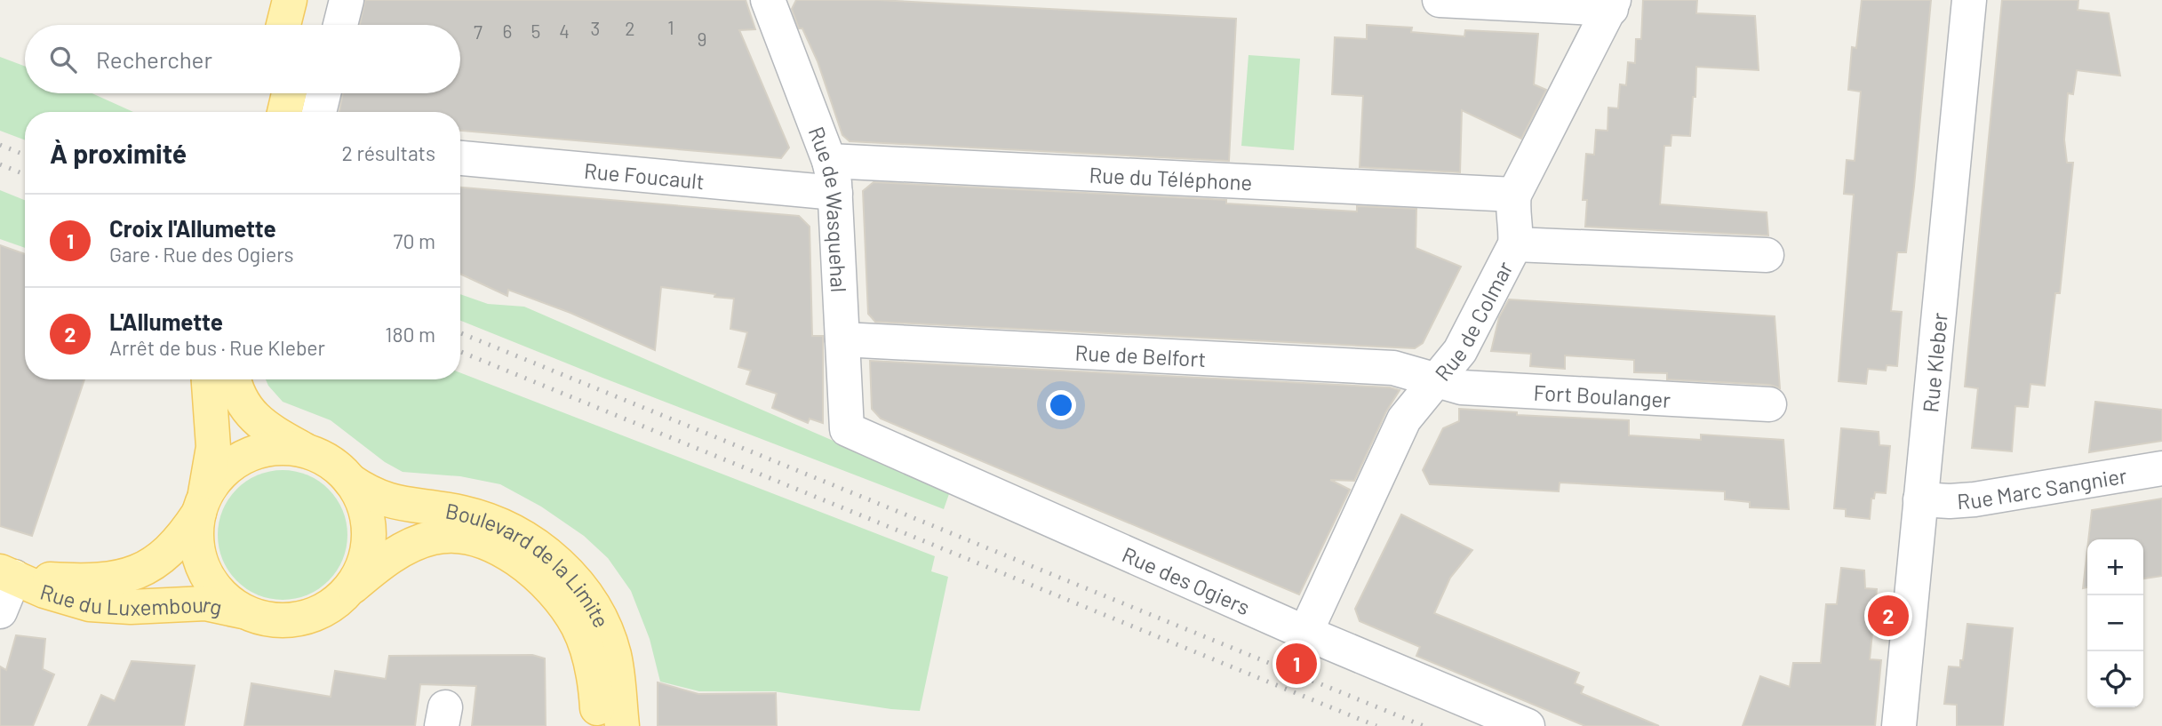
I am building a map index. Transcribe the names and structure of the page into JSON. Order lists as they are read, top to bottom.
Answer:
{
  "streets": {
    "main road": ["Boulevard de la Limite", "Rue du Luxembourg"],
    "street": [
      "Rue Foucault",
      "Rue du Téléphone",
      "Rue de Wasquehal",
      "Rue de Colmar",
      "Rue de Belfort",
      "Rue Kleber",
      "Fort Boulanger",
      "Rue Marc Sangnier",
      "Rue des Ogiers"
    ]
  },
  "crossings": [
    ["Rue Foucault", "Rue du Téléphone"],
    ["Rue Foucault", "Rue de Wasquehal"],
    ["Rue du Téléphone", "Rue de Wasquehal"],
    ["Rue du Téléphone", "Rue de Colmar"],
    ["Rue de Wasquehal", "Rue de Belfort"],
    ["Rue de Wasquehal", "Rue des Ogiers"],
    ["Rue de Colmar", "Rue de Belfort"],
    ["Rue de Colmar", "Fort Boulanger"],
    ["Rue de Colmar", "Rue des Ogiers"],
    ["Rue de Belfort", "Fort Boulanger"],
    ["Rue Kleber", "Rue Marc Sangnier"],
    ["Boulevard de la Limite", "Rue du Luxembourg"]
  ],
  "house_numbers": [
    "1",
    "3",
    "2",
    "6",
    "5",
    "4",
    "7",
    "9"
  ],
  "page": {
    "search": "Rechercher",
    "heading": ["À proximité", "2 résultats"],
    "list": [
      {
        "mark": "1",
        "name": "Croix l'Allumette",
        "note": "Gare · Rue des Ogiers",
        "value": "70 m"
      },
      {
        "mark": "2",
        "name": "L'Allumette",
        "note": "Arrêt de bus · Rue Kleber",
        "value": "180 m"
      }
    ],
    "map_buttons": ["+", "−"],
    "pins": ["2", "1"]
  }
}
